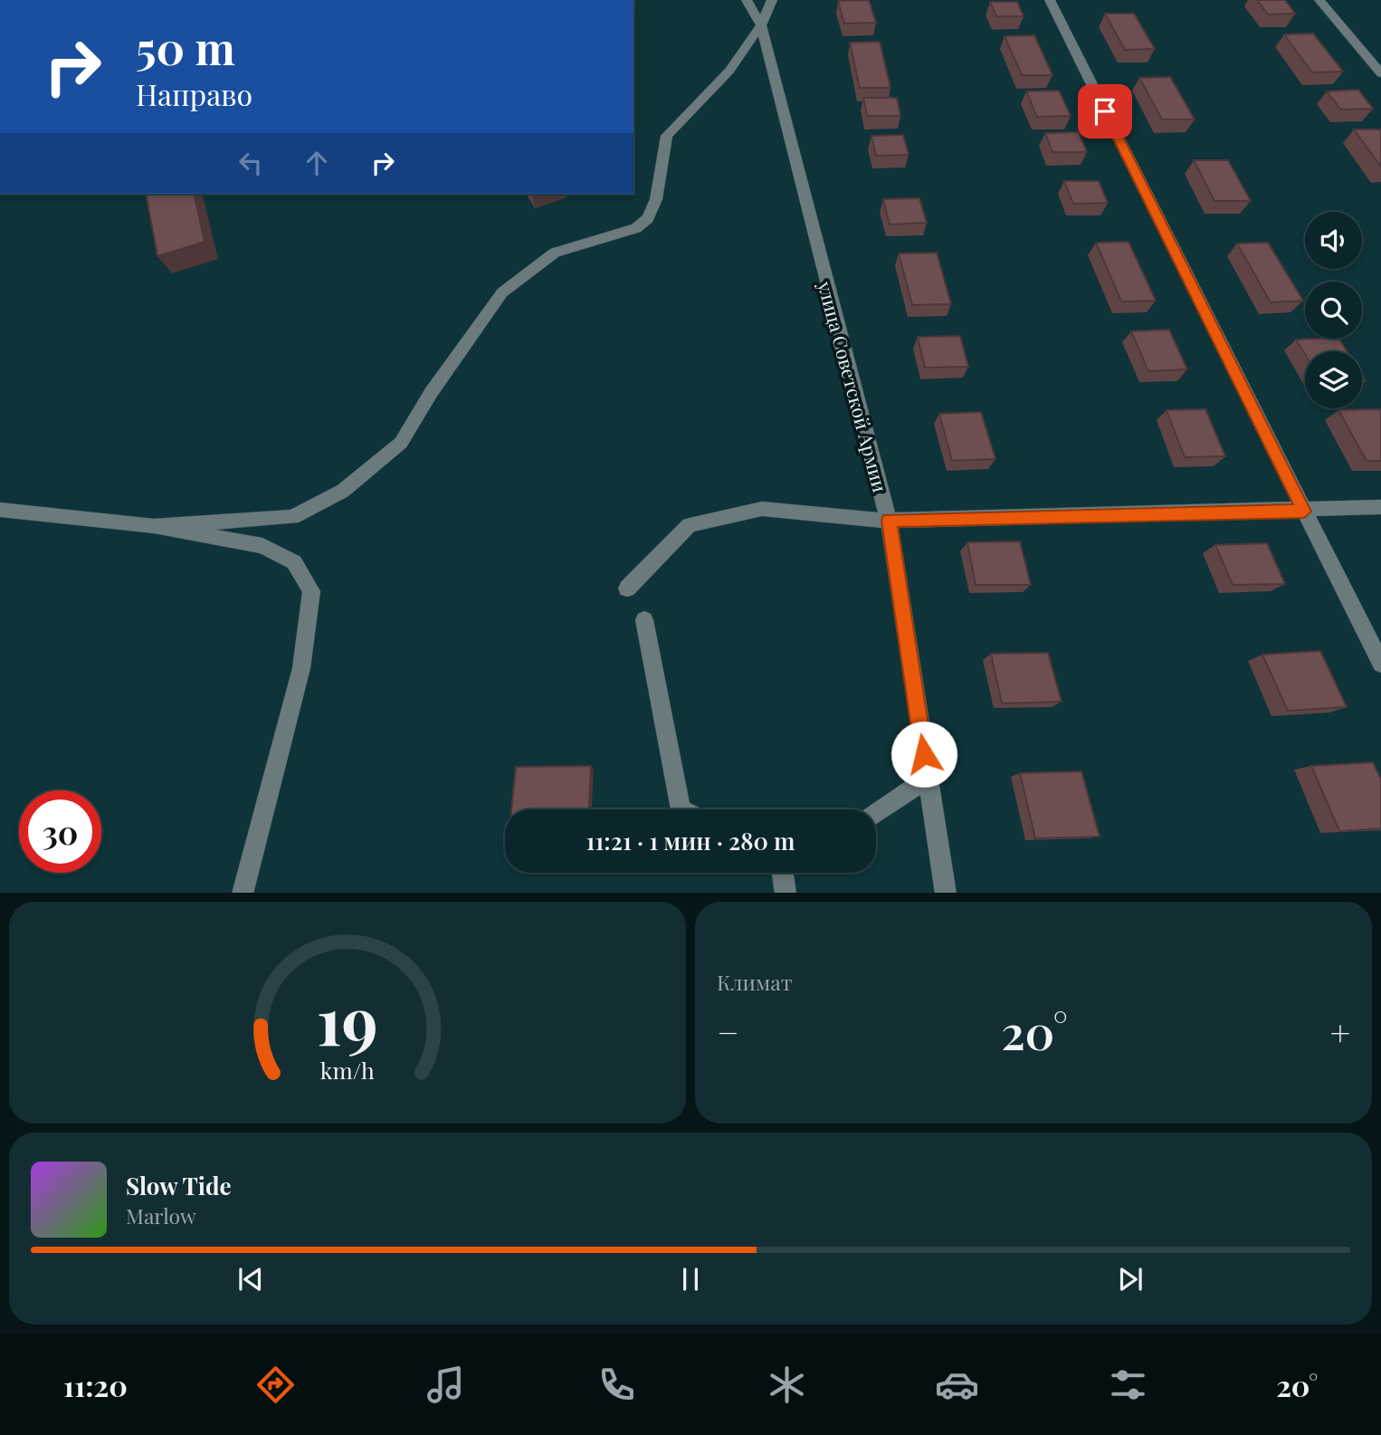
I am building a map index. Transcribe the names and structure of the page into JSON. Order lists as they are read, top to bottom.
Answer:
{
  "streets": {
    "street": ["улица Советской Армии"]
  },
  "page": {
    "turn": ["50 m", "Направо"],
    "limit": "30",
    "trip": "11:21 · 1 мин · 280 m",
    "tile": "Климат",
    "heat": ["−", "20°", "+"],
    "song": ["Slow Tide", "Marlow"],
    "tabs": ["11:20", "20°"],
    "gauge": ["19", "km/h"]
  }
}
